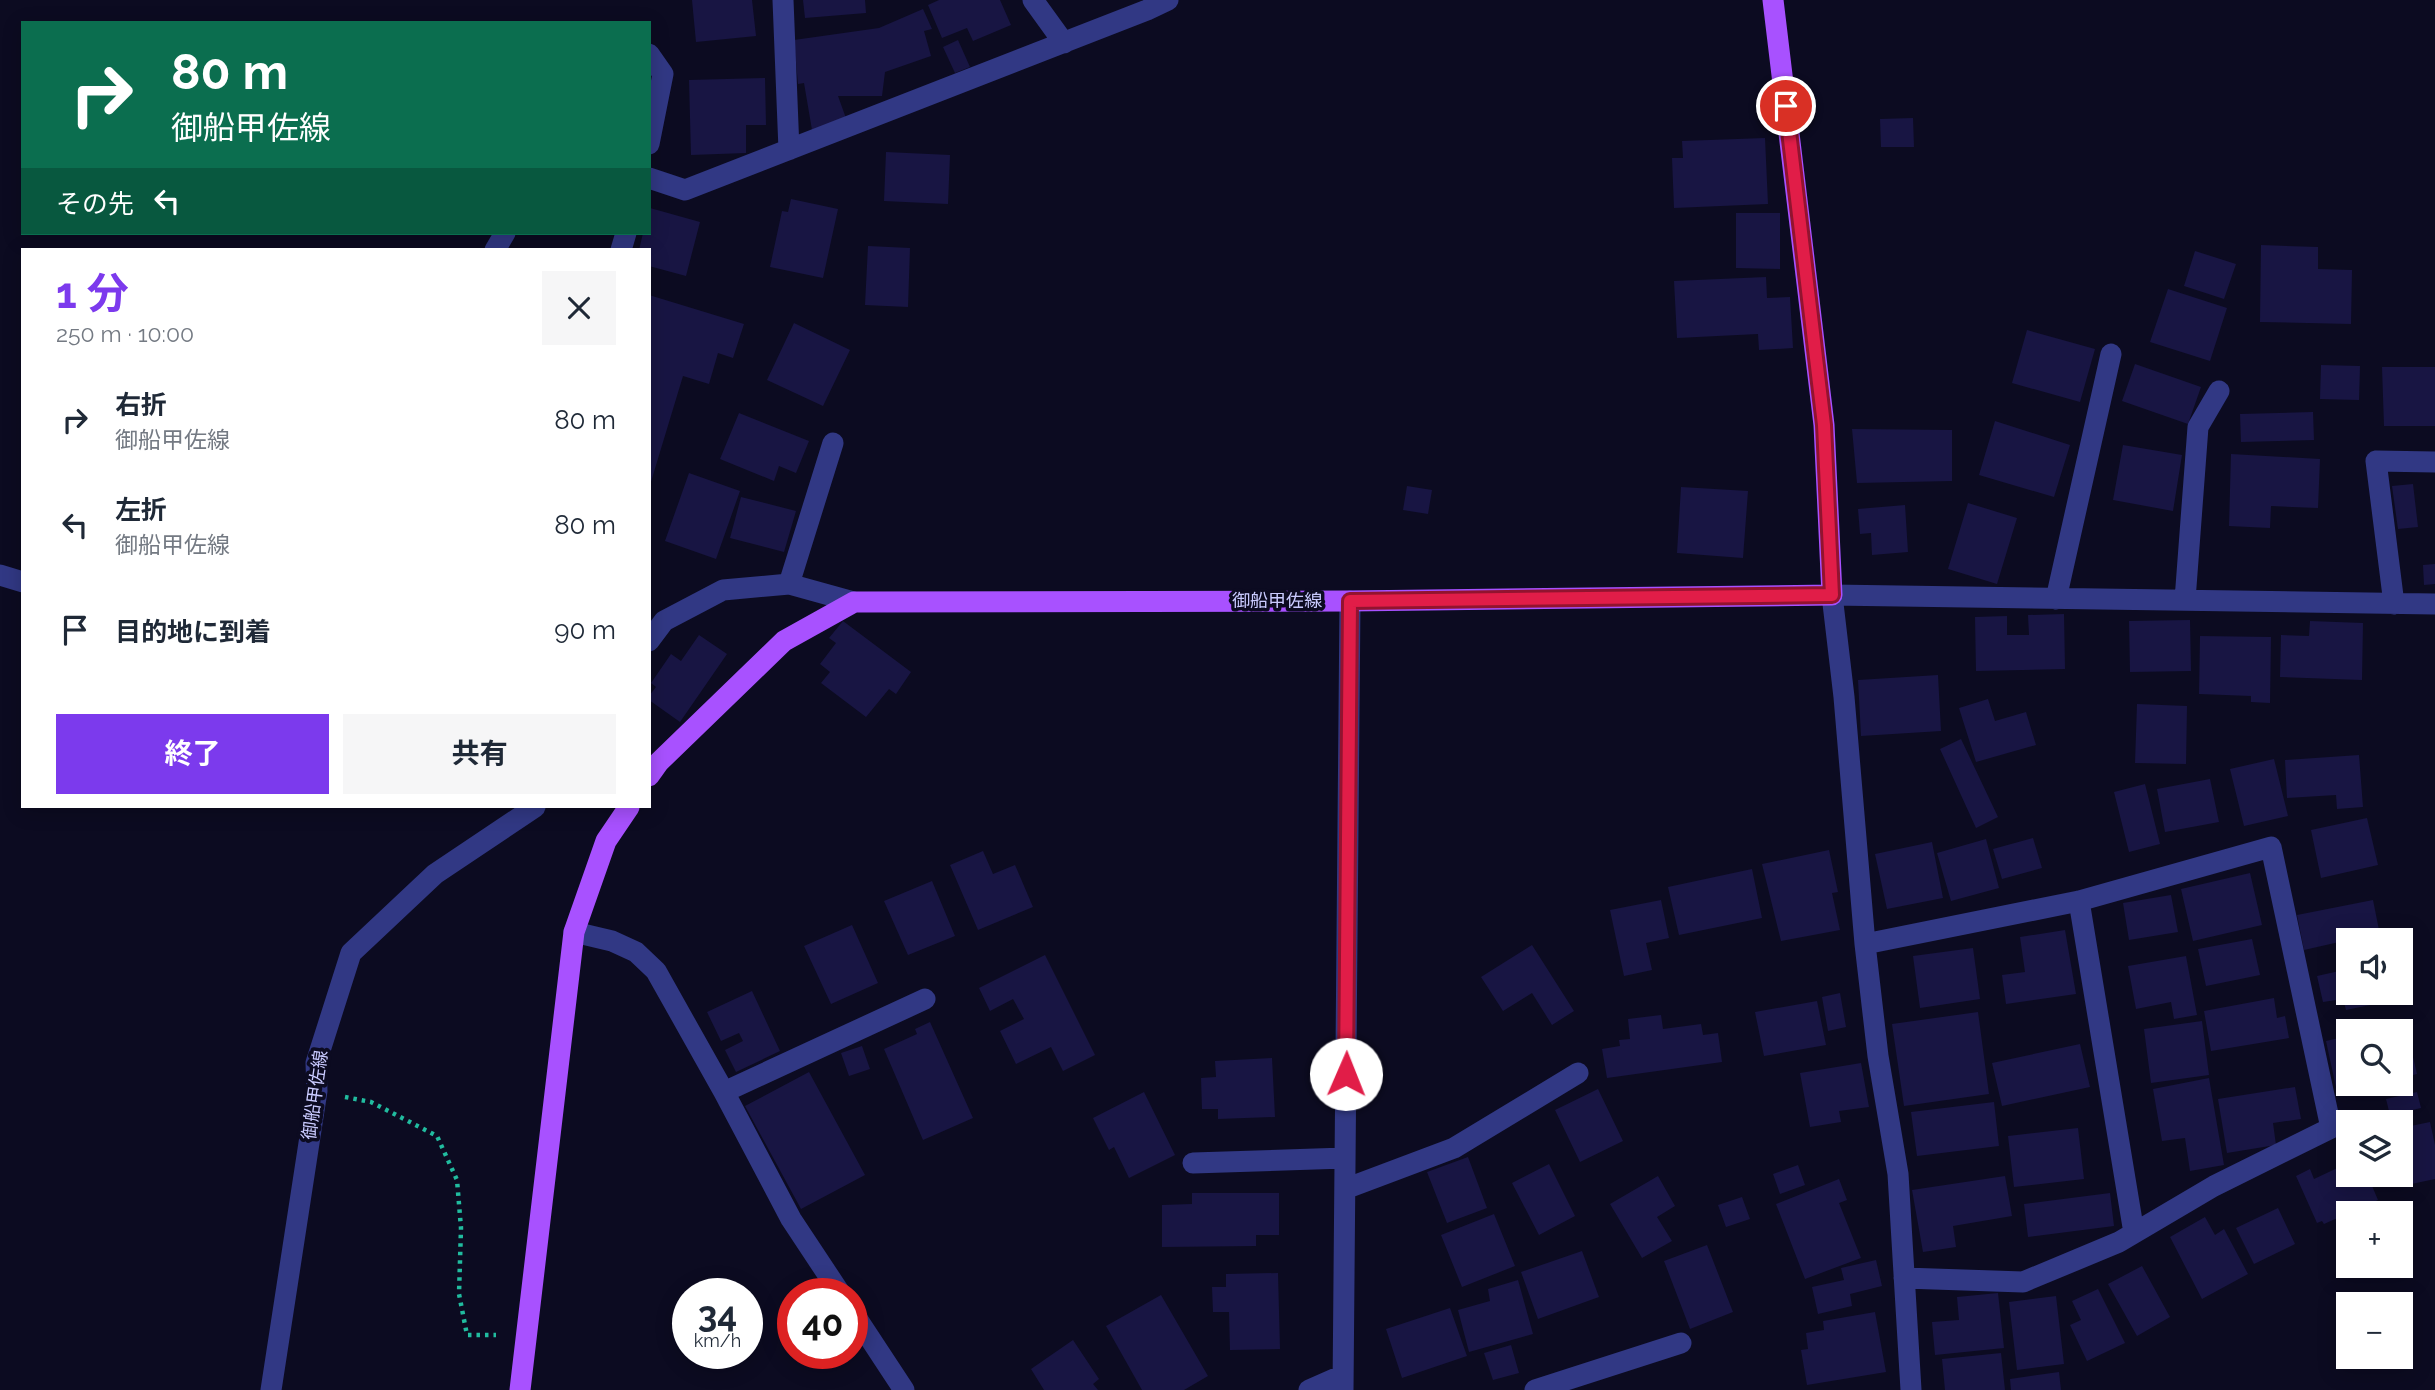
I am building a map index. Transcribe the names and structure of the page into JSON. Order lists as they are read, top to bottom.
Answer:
{
  "streets": {
    "main road": ["御船甲佐線"]
  },
  "page": {
    "turn": ["80 m", "御船甲佐線"],
    "then": "その先",
    "heading": ["1 分", "250 m · 10:00"],
    "list": [
      {
        "name": "右折",
        "note": "御船甲佐線",
        "value": "80 m"
      },
      {
        "name": "左折",
        "note": "御船甲佐線",
        "value": "80 m"
      },
      {
        "name": "目的地に到着",
        "value": "90 m"
      }
    ],
    "buttons": ["終了", "共有"],
    "map_buttons": ["+", "−"],
    "speed": "34 km/h",
    "limit": "40"
  }
}
